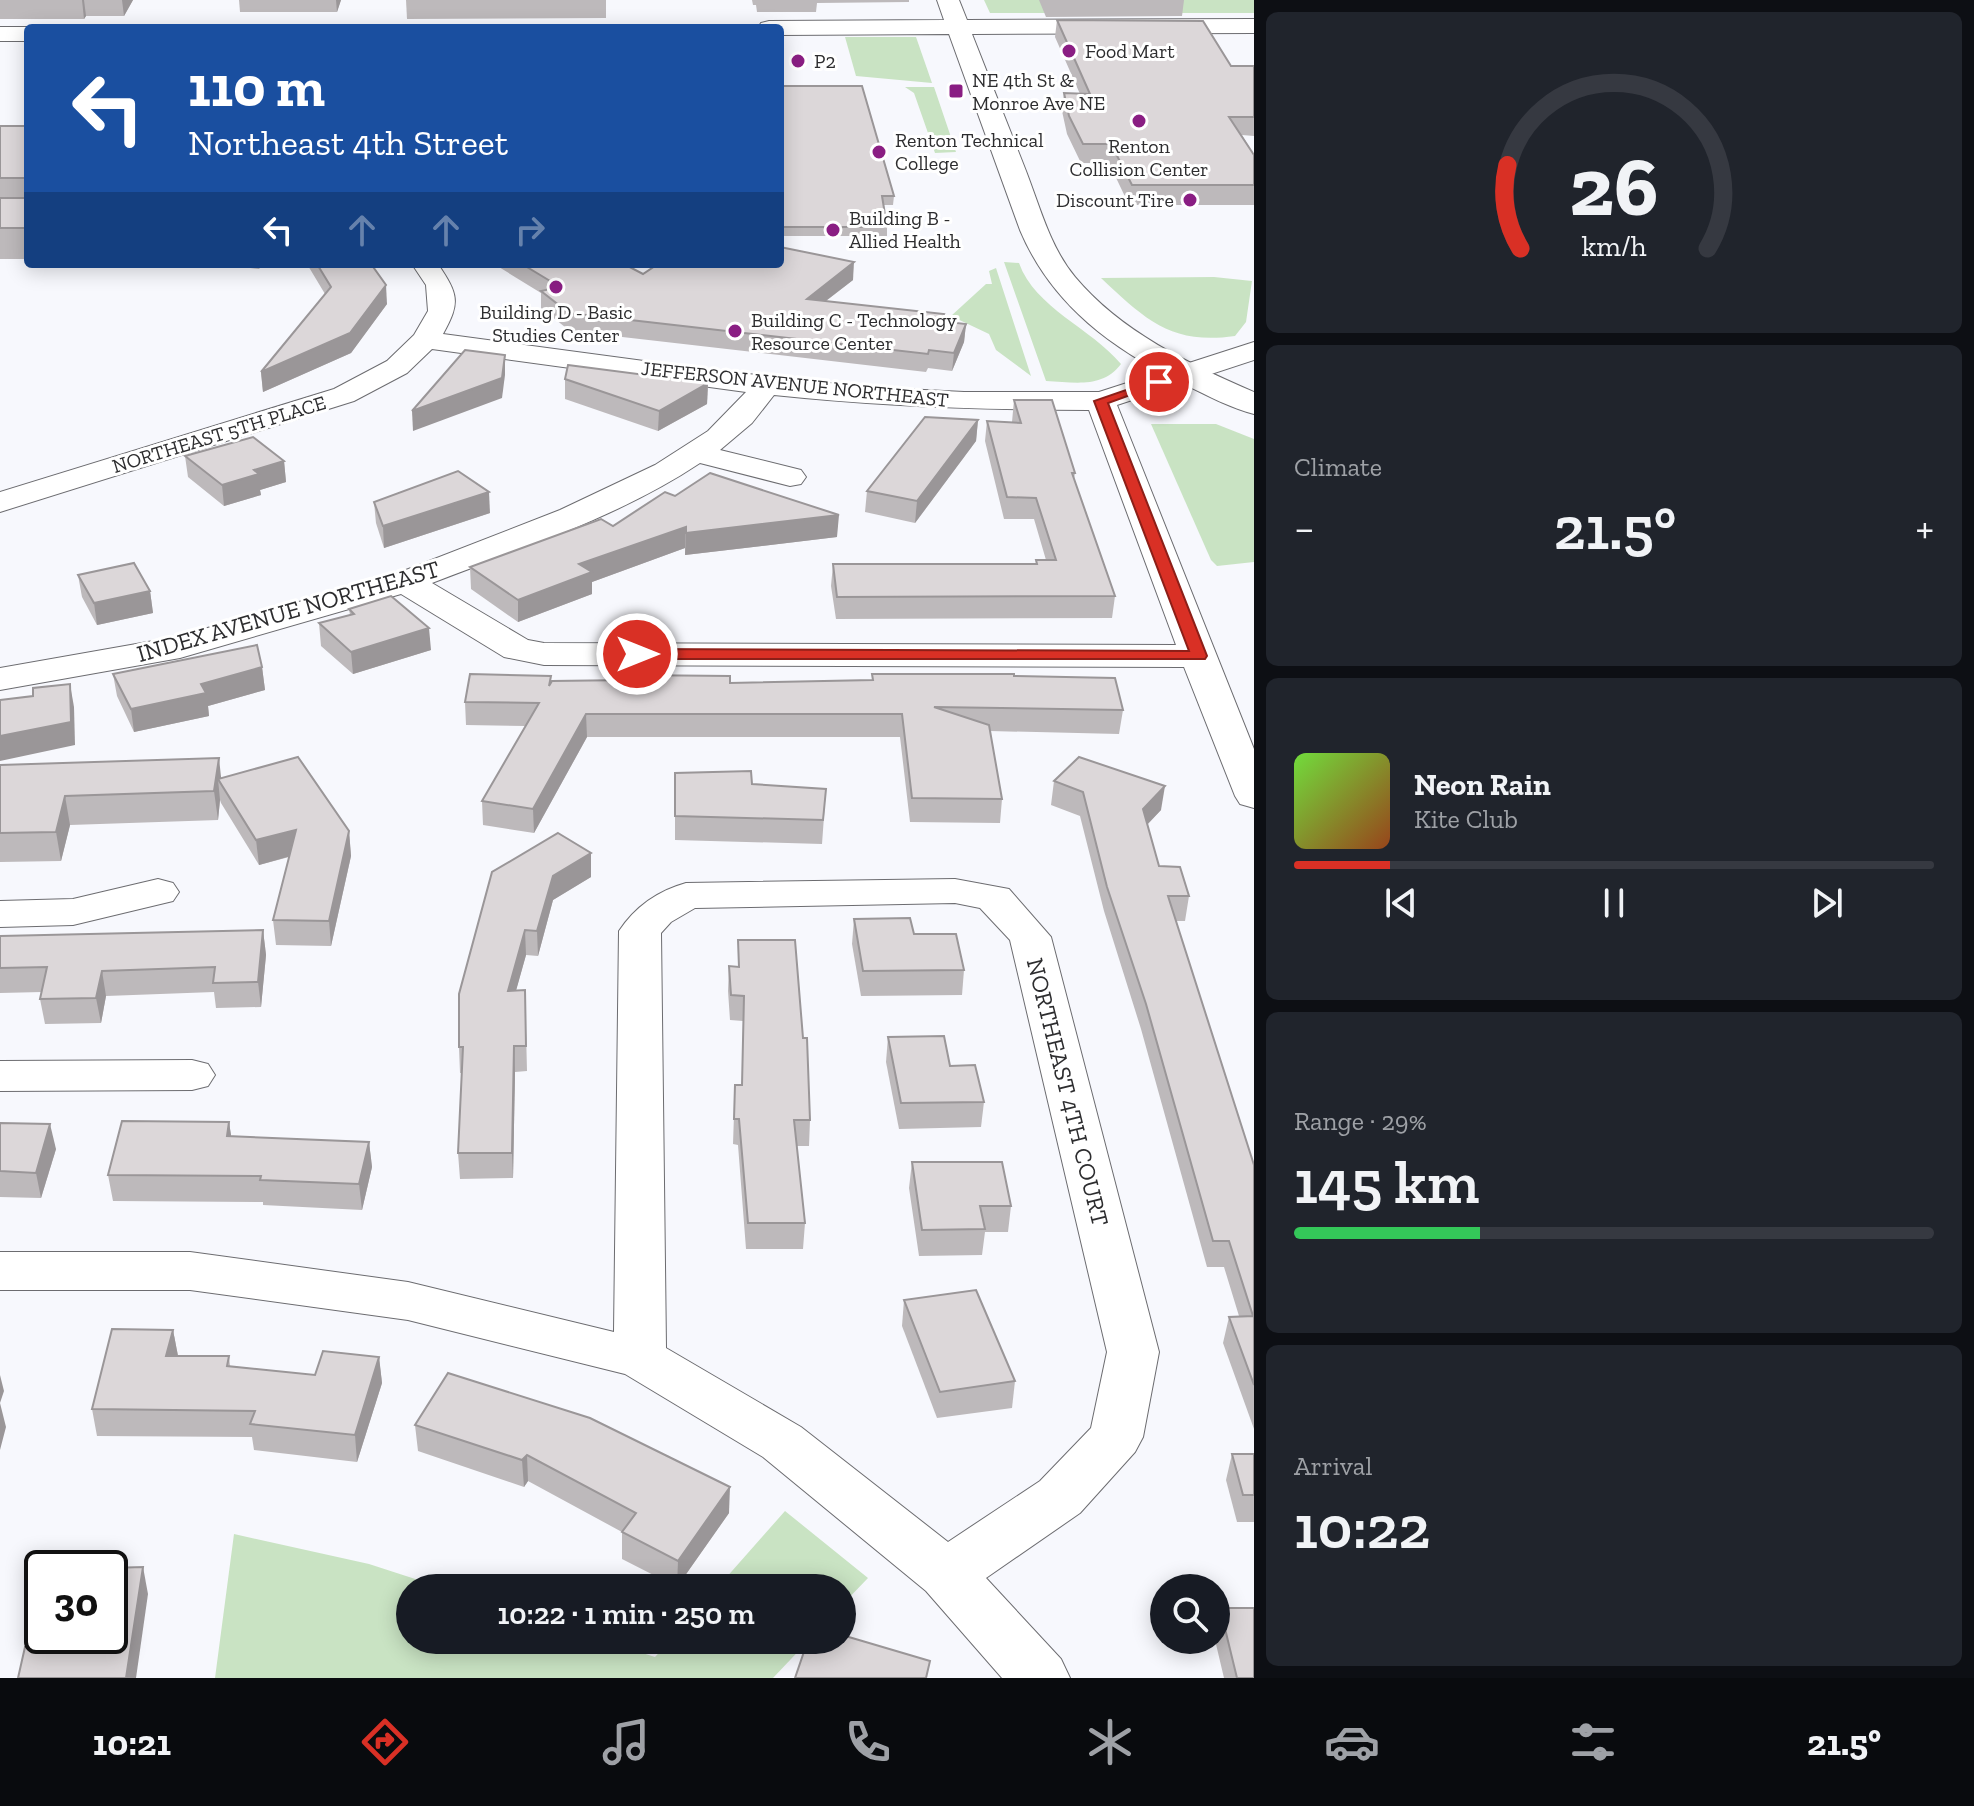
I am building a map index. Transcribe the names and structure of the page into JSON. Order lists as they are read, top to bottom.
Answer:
{
  "streets": {
    "street": [
      "JEFFERSON AVENUE NORTHEAST",
      "NORTHEAST 5TH PLACE",
      "INDEX AVENUE NORTHEAST",
      "NORTHEAST 4TH COURT"
    ]
  },
  "crossings": [
    ["JEFFERSON AVENUE NORTHEAST", "NORTHEAST 5TH PLACE"],
    ["JEFFERSON AVENUE NORTHEAST", "INDEX AVENUE NORTHEAST"]
  ],
  "places": {
    "other": [
      "Food Mart",
      "P2",
      "Renton Collision Center",
      "Renton Technical College",
      "Discount Tire",
      "Building B - Allied Health",
      "Building D - Basic Studies Center",
      "Building C - Technology Resource Center"
    ],
    "transit": ["NE 4th St & Monroe Ave NE"]
  },
  "page": {
    "turn": ["110 m", "Northeast 4th Street"],
    "tile": [
      "Climate",
      ["Range · 29%", "145 km"],
      ["Arrival", "10:22"]
    ],
    "heat": ["−", "21.5°", "+"],
    "song": ["Neon Rain", "Kite Club"],
    "limit": "30",
    "trip": "10:22 · 1 min · 250 m",
    "tabs": ["10:21", "21.5°"],
    "gauge": ["26", "km/h"]
  }
}
